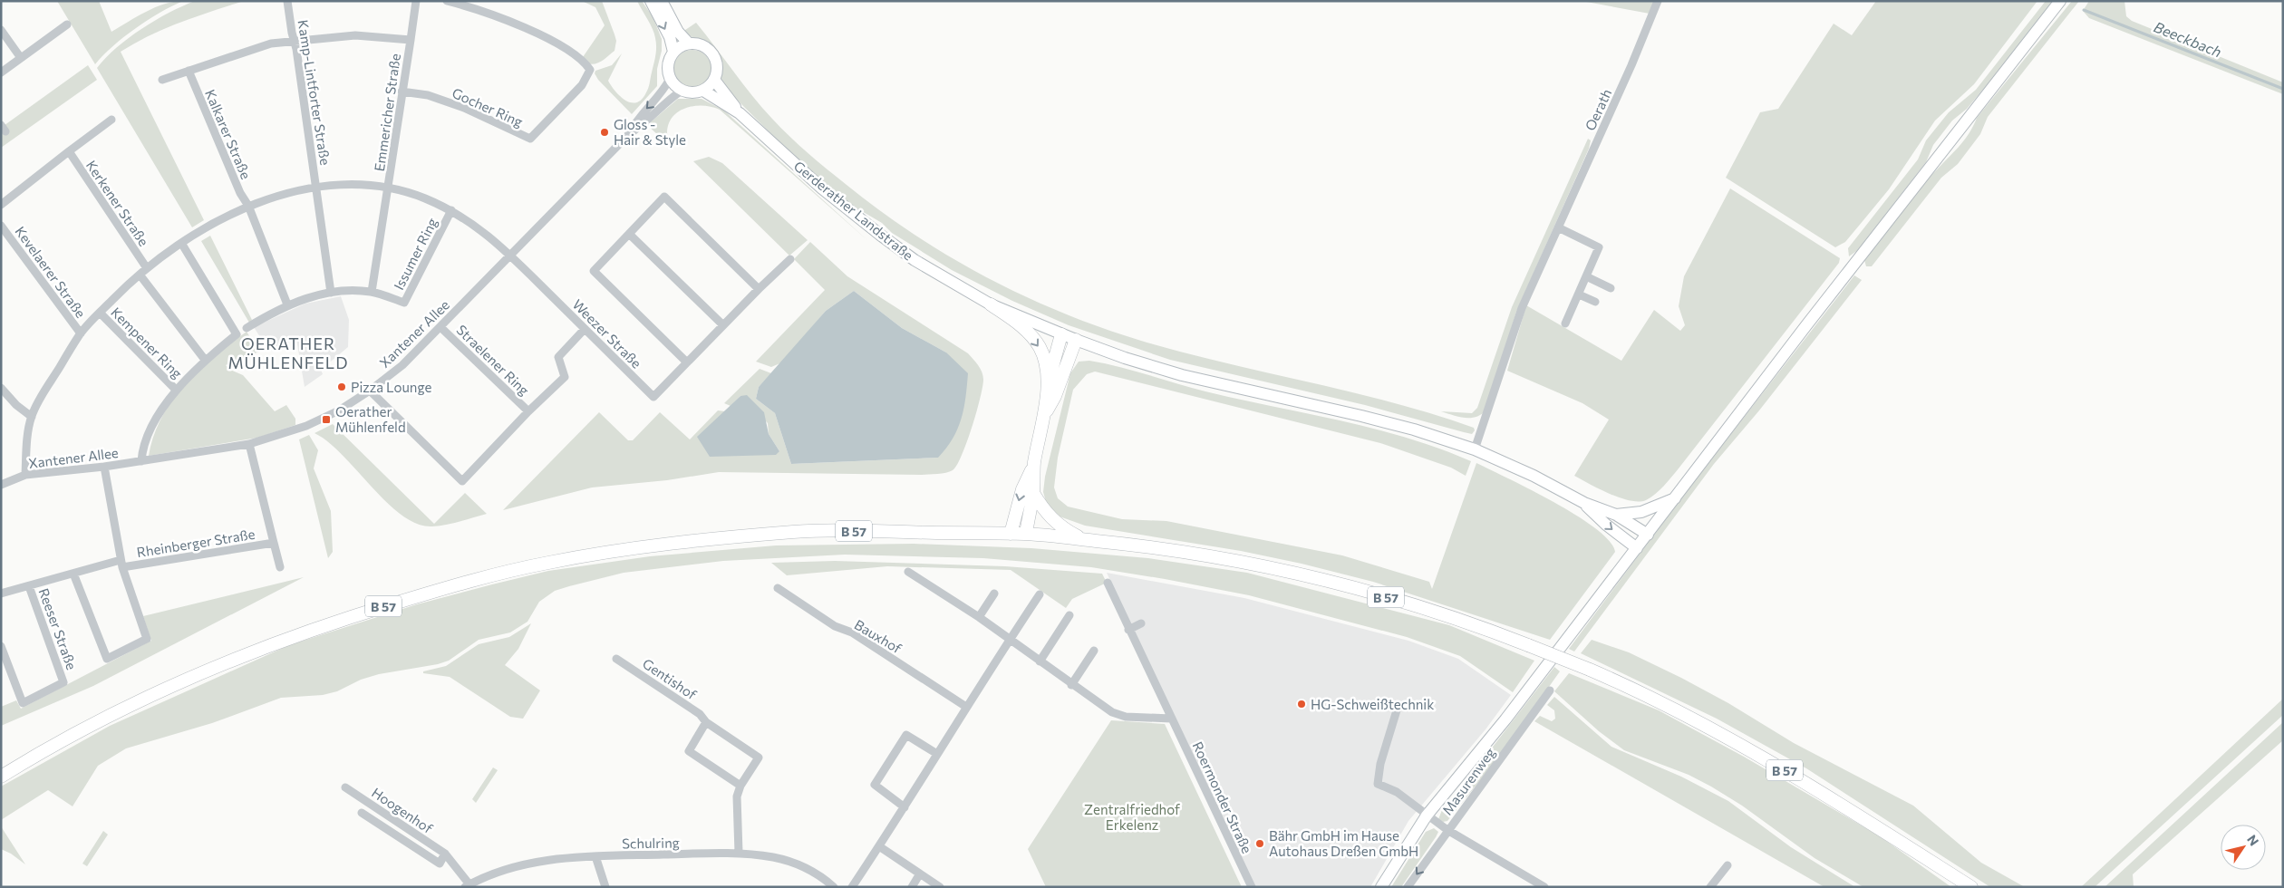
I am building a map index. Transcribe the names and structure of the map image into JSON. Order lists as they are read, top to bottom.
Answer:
{
  "streets": {
    "main road": ["Gerderather Landstraße", "B 57"],
    "street": [
      "Kamp-Lintforter Straße",
      "Gocher Ring",
      "Oerath",
      "Emmericher Straße",
      "Kalkarer Straße",
      "Kerkener Straße",
      "Issumer Ring",
      "Kevelaerer Straße",
      "Xantener Allee",
      "Weezer Straße",
      "Kempener Ring",
      "Straelener Ring",
      "Rheinberger Straße",
      "Reeser Straße",
      "Bauxhof",
      "Gentishof",
      "Masurenweg",
      "Roermonder Straße",
      "Hoogenhof",
      "Schulring"
    ]
  },
  "crossings": [
    ["Kamp-Lintforter Straße", "Emmericher Straße"],
    ["Kamp-Lintforter Straße", "Weezer Straße"],
    ["Gocher Ring", "Emmericher Straße"],
    ["Oerath", "Gerderather Landstraße"],
    ["Emmericher Straße", "Issumer Ring"],
    ["Emmericher Straße", "Weezer Straße"],
    ["Kalkarer Straße", "Weezer Straße"],
    ["Kerkener Straße", "Weezer Straße"],
    ["Gerderather Landstraße", "Xantener Allee"],
    ["Issumer Ring", "Weezer Straße"],
    ["Kevelaerer Straße", "Weezer Straße"],
    ["Xantener Allee", "Weezer Straße"],
    ["Xantener Allee", "Kempener Ring"],
    ["Xantener Allee", "Straelener Ring"],
    ["Xantener Allee", "Rheinberger Straße"],
    ["Weezer Straße", "Kempener Ring"],
    ["Weezer Straße", "Straelener Ring"],
    ["Rheinberger Straße", "Reeser Straße"],
    ["Gentishof", "Schulring"],
    ["Hoogenhof", "Schulring"]
  ],
  "districts": ["OERATHER MÜHLENFELD"],
  "water": ["Beeckbach"],
  "parks": ["Zentralfriedhof Erkelenz"],
  "places": {
    "other": [
      "Gloss - Hair & Style",
      "Pizza Lounge",
      "HG-Schweißtechnik",
      "Bähr GmbH im Hause Autohaus Dreßen GmbH"
    ],
    "transit": ["Oerather Mühlenfeld"]
  },
  "north": "top right"
}
